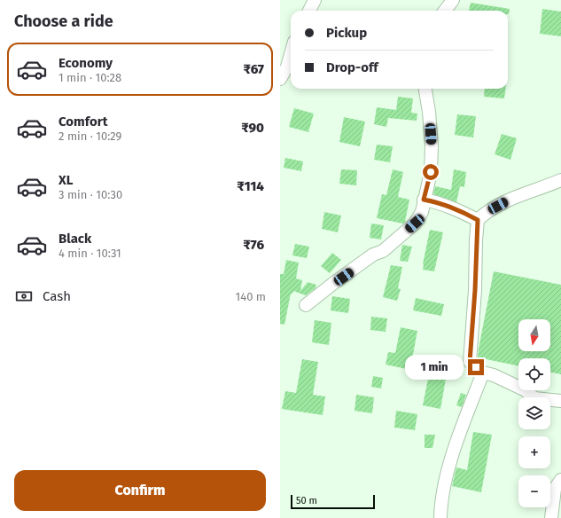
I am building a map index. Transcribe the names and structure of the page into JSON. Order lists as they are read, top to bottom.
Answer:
{
  "scale_bar": "50 m",
  "north": "bottom",
  "page": {
    "heading": "Choose a ride",
    "banner": ["Pickup", "Drop-off"],
    "list": [
      {
        "name": "Economy",
        "note": "1 min · 10:28",
        "value": "₹67"
      },
      {
        "name": "Comfort",
        "note": "2 min · 10:29",
        "value": "₹90"
      },
      {
        "name": "XL",
        "note": "3 min · 10:30",
        "value": "₹114"
      },
      {
        "name": "Black",
        "note": "4 min · 10:31",
        "value": "₹76"
      }
    ],
    "pay": ["Cash", "140 m"],
    "map_buttons": ["+", "−"],
    "bubble": "1 min",
    "buttons": "Confirm",
    "scale": "50 m"
  }
}
